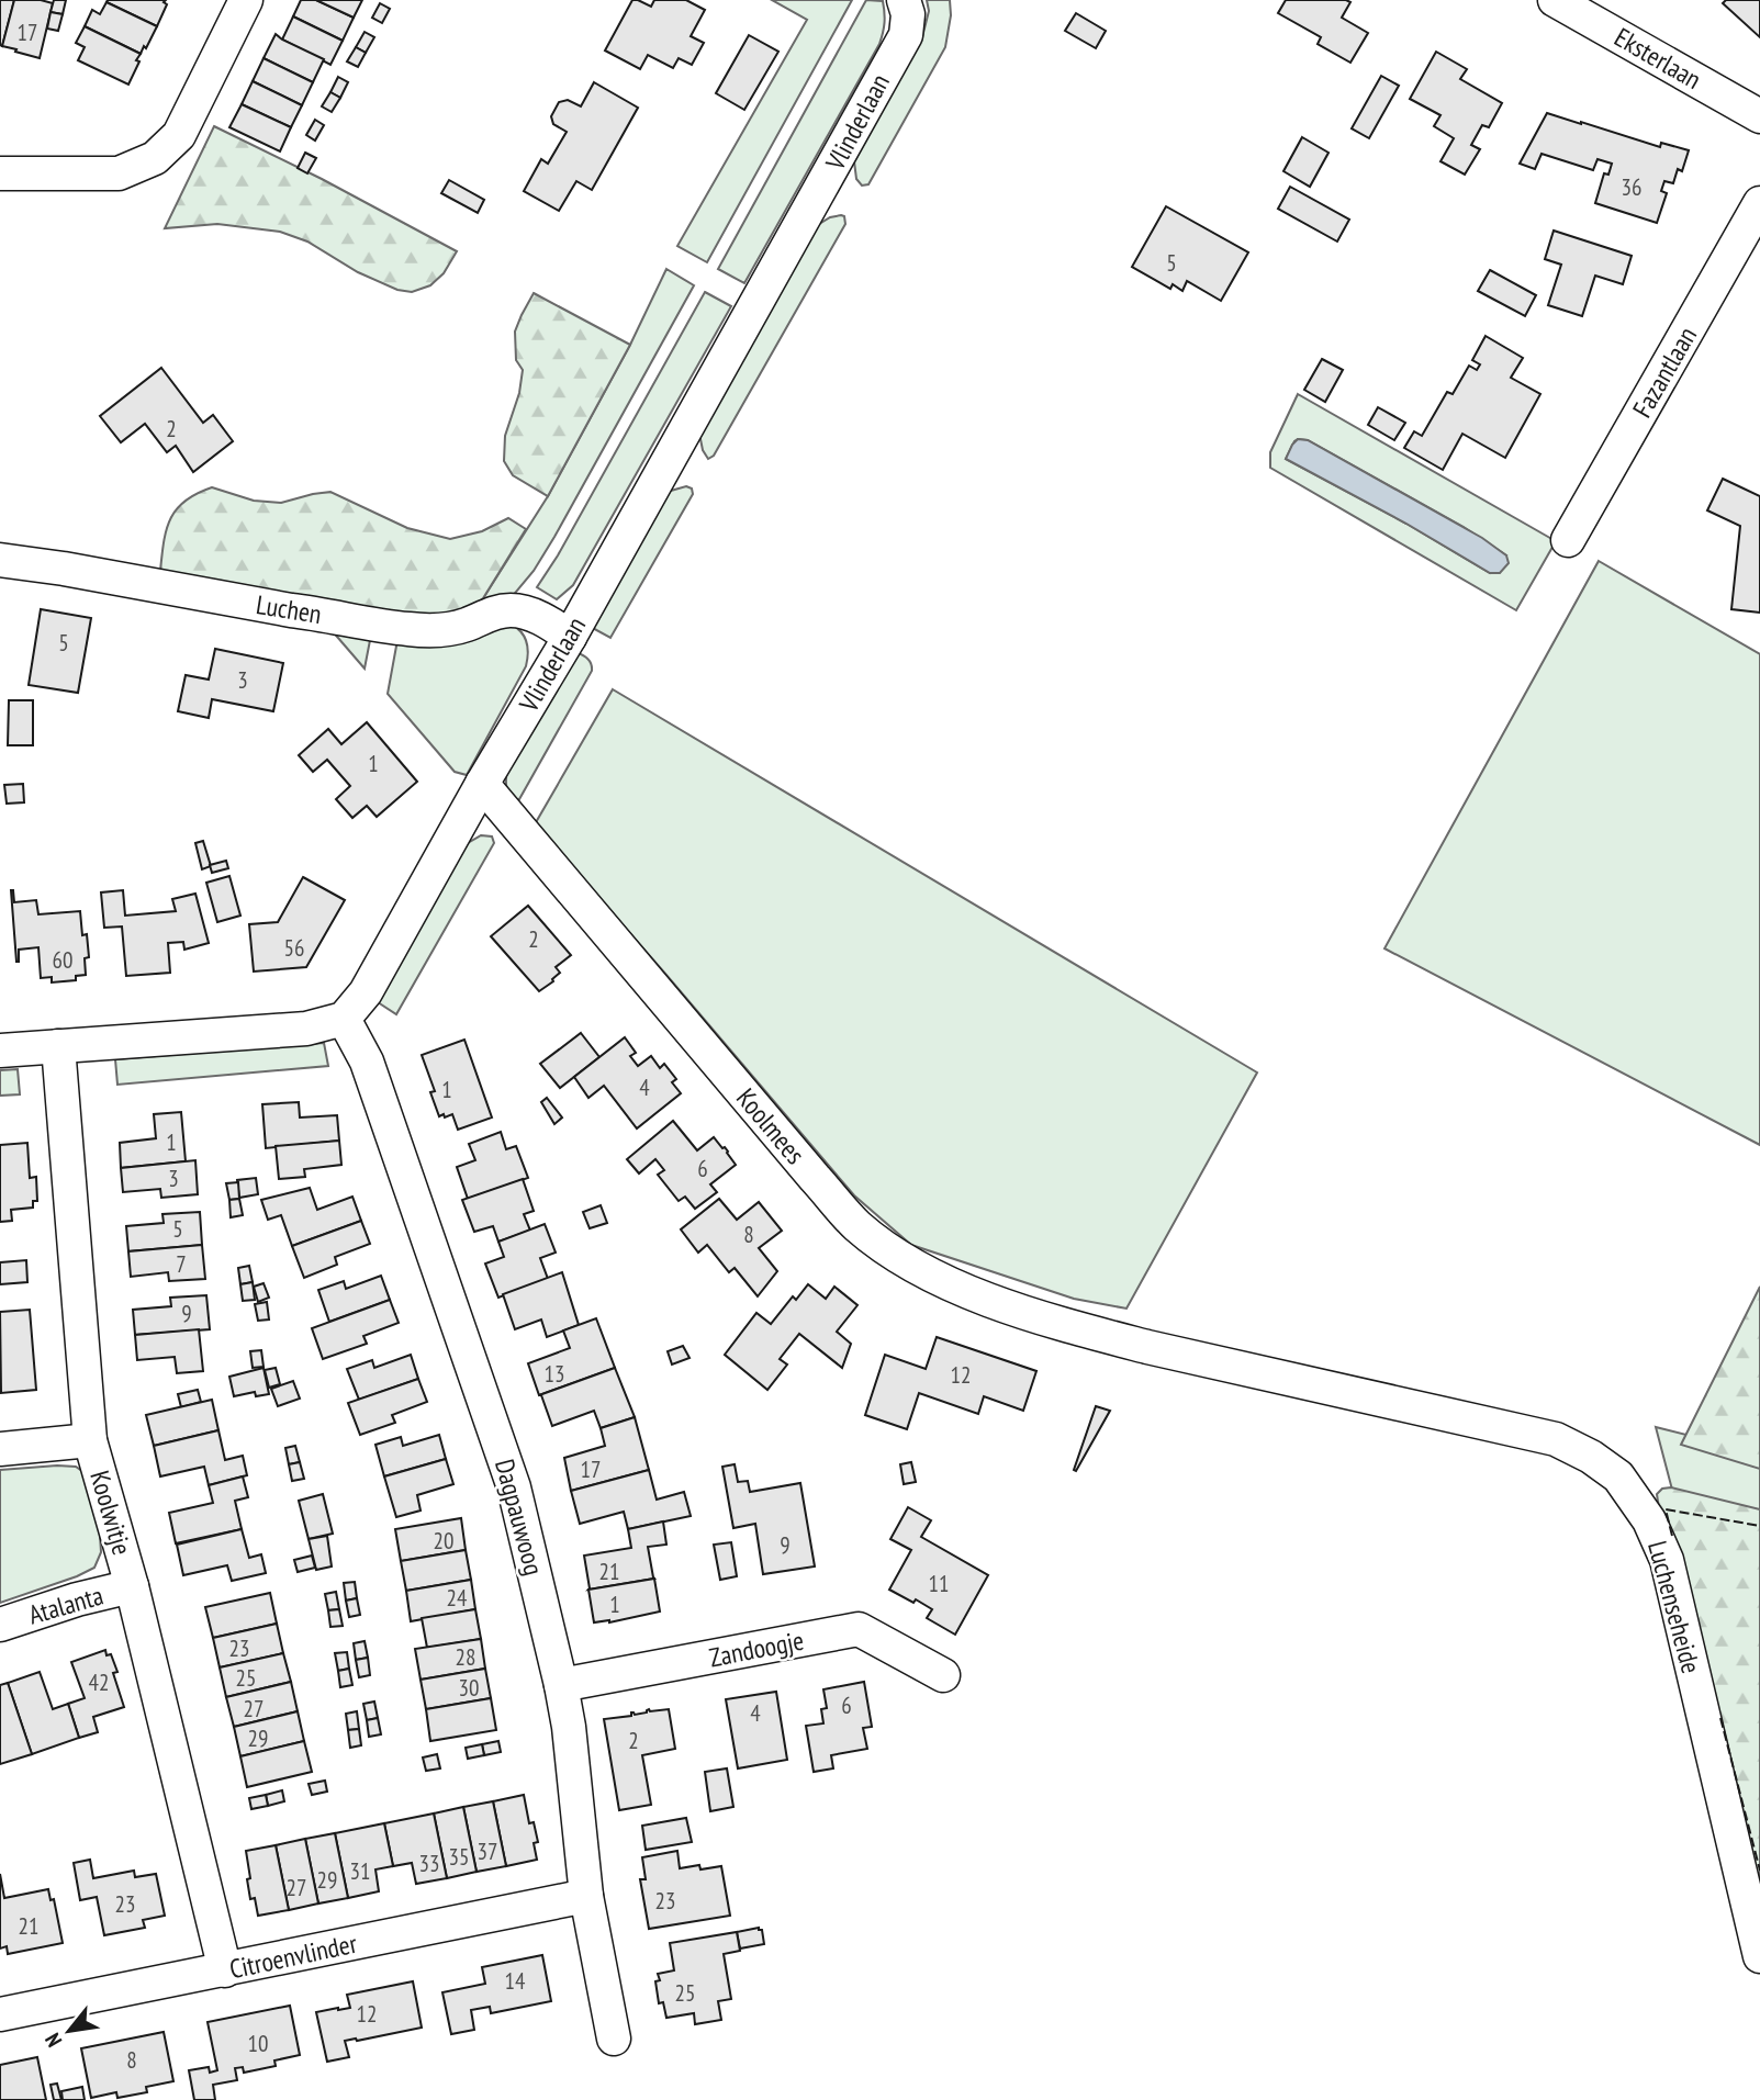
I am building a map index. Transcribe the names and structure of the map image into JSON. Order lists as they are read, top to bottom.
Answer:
{
  "streets": {
    "street": [
      "Eksterlaan",
      "Vlinderlaan",
      "Fazantlaan",
      "Luchen",
      "Koolmees",
      "Koolwitje",
      "Dagpauwoog",
      "Atalanta",
      "Luchenseheide",
      "Zandoogje",
      "Citroenvlinder"
    ]
  },
  "crossings": [
    ["Vlinderlaan", "Luchen"],
    ["Vlinderlaan", "Koolmees"],
    ["Vlinderlaan", "Dagpauwoog"],
    ["Koolmees", "Luchenseheide"],
    ["Koolwitje", "Atalanta"],
    ["Koolwitje", "Citroenvlinder"],
    ["Dagpauwoog", "Zandoogje"],
    ["Dagpauwoog", "Citroenvlinder"]
  ],
  "house_numbers": [
    "17",
    "36",
    "5",
    "2",
    "5",
    "3",
    "1",
    "2",
    "56",
    "60",
    "4",
    "1",
    "1",
    "6",
    "3",
    "5",
    "8",
    "7",
    "9",
    "13",
    "12",
    "17",
    "20",
    "9",
    "21",
    "11",
    "24",
    "1",
    "23",
    "28",
    "25",
    "42",
    "30",
    "6",
    "27",
    "4",
    "29",
    "2",
    "37",
    "35",
    "33",
    "31",
    "29",
    "27",
    "23",
    "23",
    "21",
    "14",
    "25",
    "12",
    "10",
    "8"
  ],
  "north": "bottom left"
}
